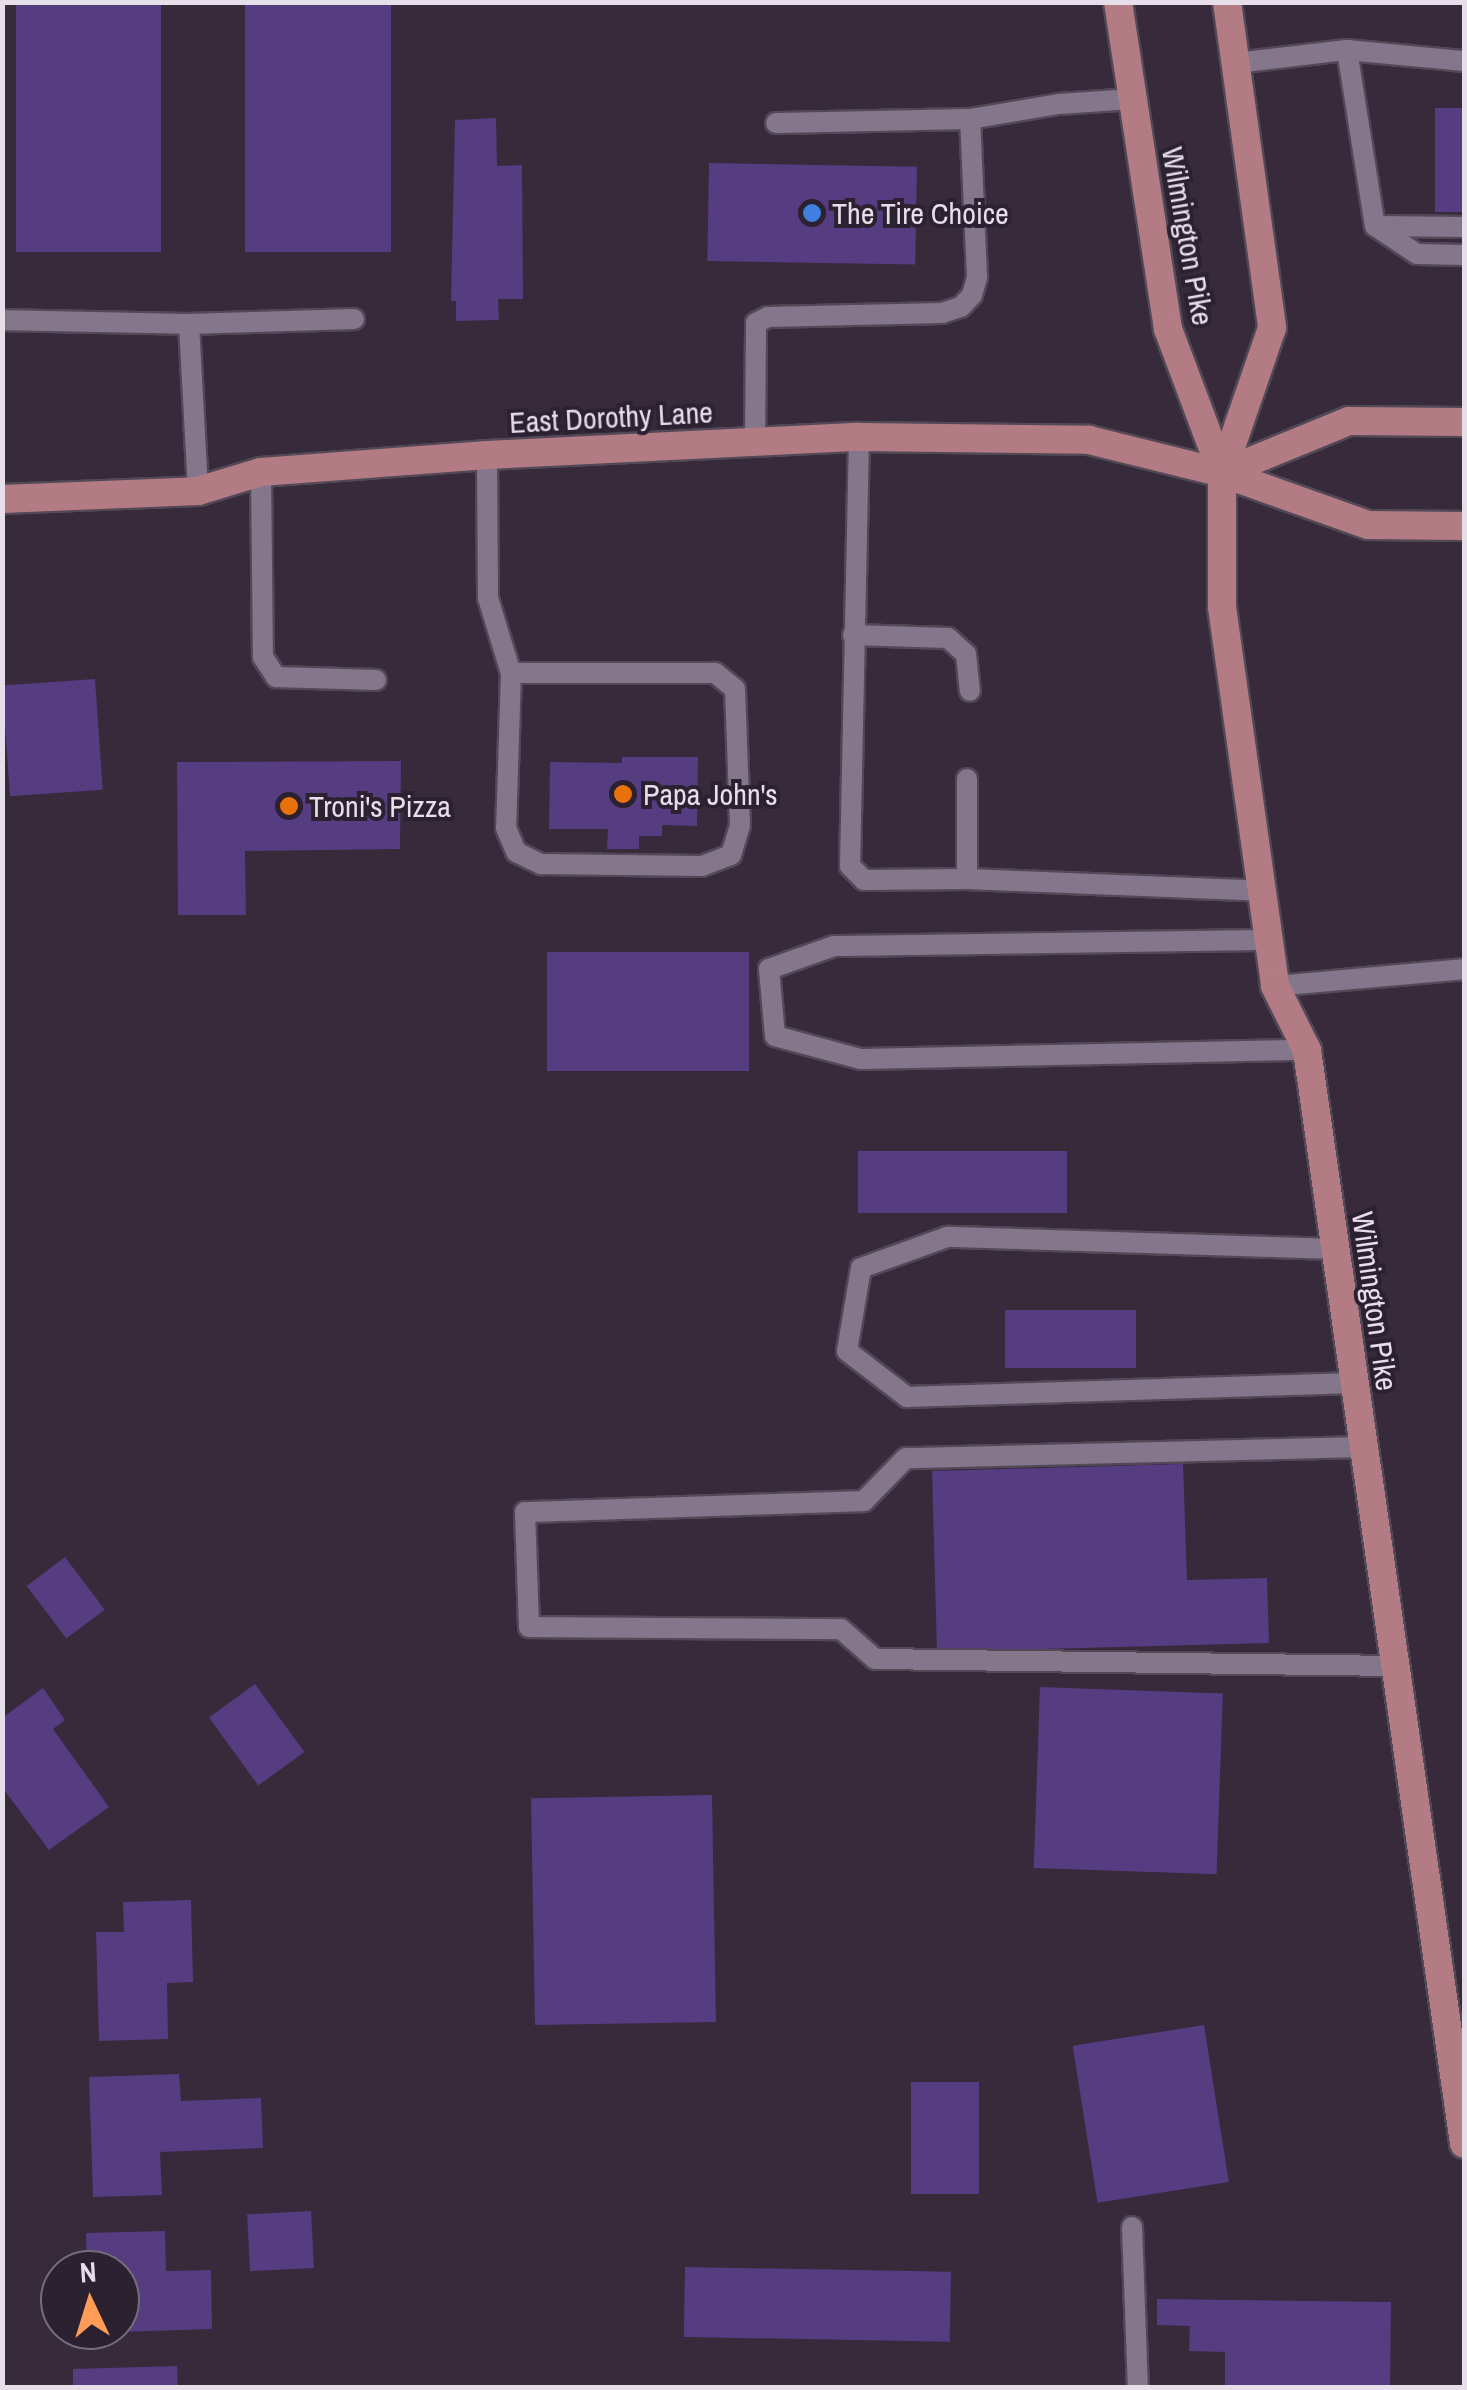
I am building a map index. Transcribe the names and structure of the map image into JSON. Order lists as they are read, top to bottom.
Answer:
{
  "streets": {
    "main road": ["Wilmington Pike", "East Dorothy Lane"]
  },
  "crossings": [
    ["Wilmington Pike", "East Dorothy Lane"]
  ],
  "places": ["The Tire Choice", "Papa John's", "Troni's Pizza"],
  "north": "top"
}
